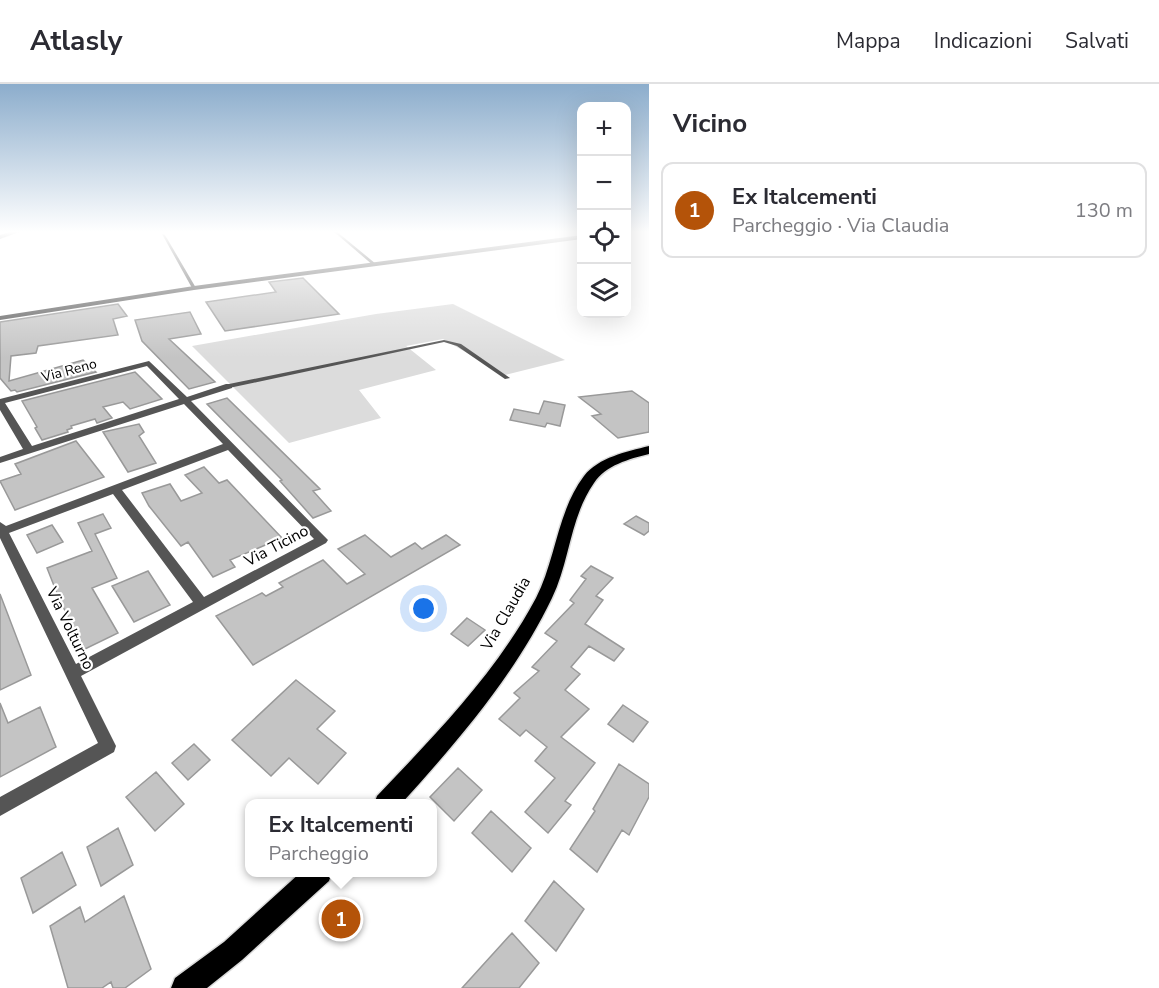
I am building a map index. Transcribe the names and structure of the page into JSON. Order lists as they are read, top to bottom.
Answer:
{
  "streets": {
    "main road": ["Via Claudia"],
    "street": ["Via Reno", "Via Ticino", "Via Volturno"]
  },
  "crossings": [
    ["Via Reno", "Via Ticino"],
    ["Via Ticino", "Via Volturno"]
  ],
  "page": {
    "header": "Atlasly",
    "nav": ["Mappa", "Indicazioni", "Salvati"],
    "heading": "Vicino",
    "map_buttons": ["+", "−"],
    "list": [
      {
        "mark": "1",
        "name": "Ex Italcementi",
        "note": "Parcheggio · Via Claudia",
        "value": "130 m"
      }
    ],
    "popup": ["Ex Italcementi", "Parcheggio"],
    "pins": "1"
  }
}
